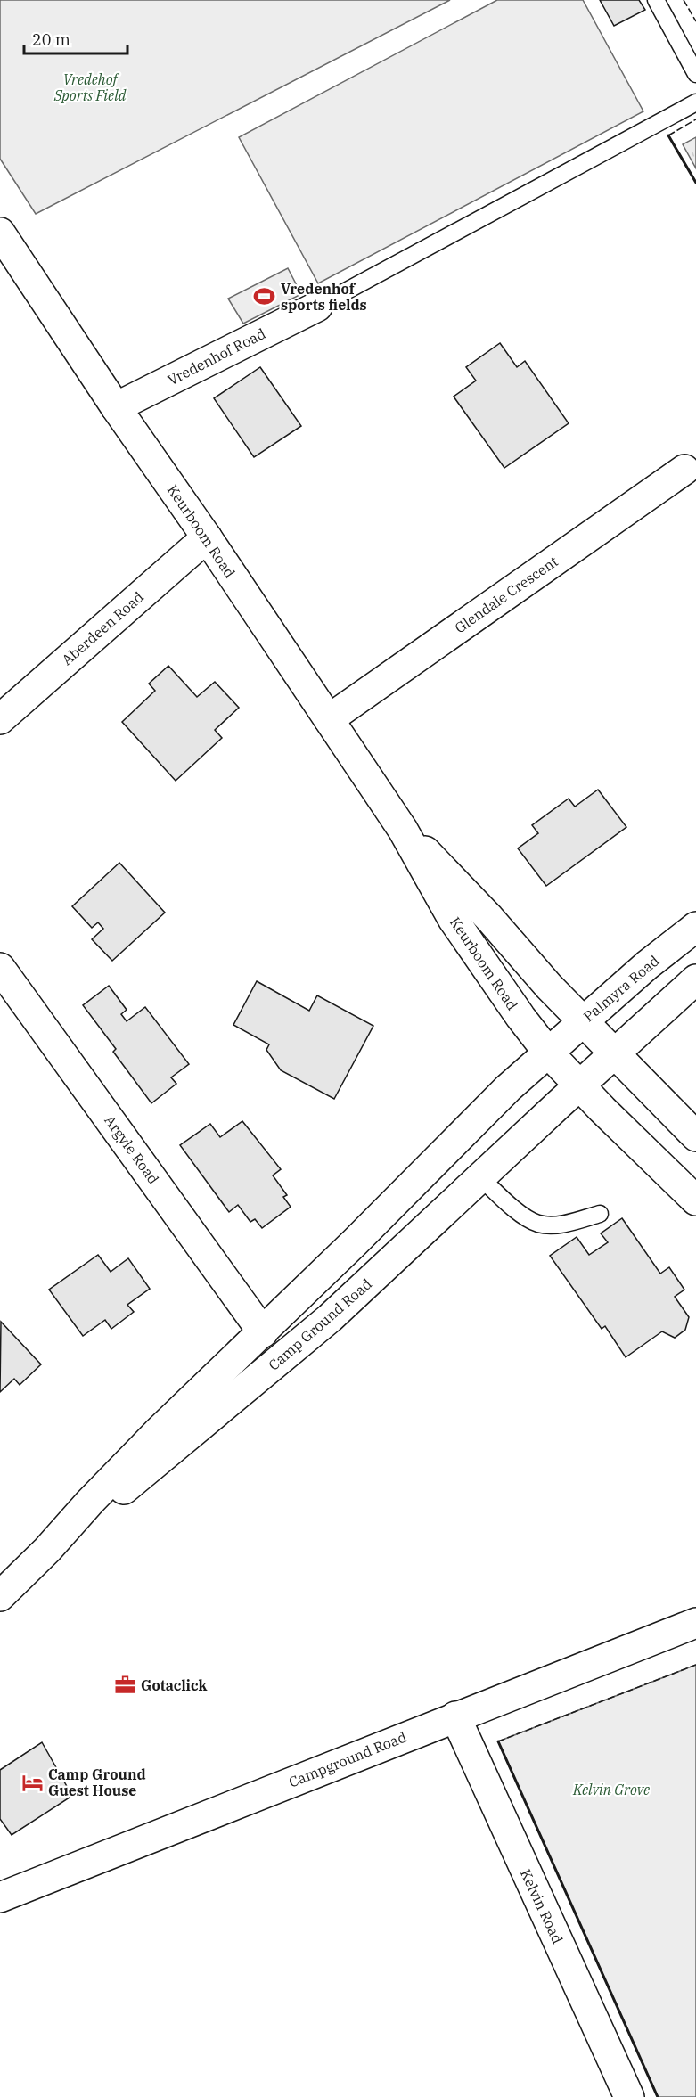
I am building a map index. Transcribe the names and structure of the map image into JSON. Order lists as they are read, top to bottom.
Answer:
{
  "streets": {
    "main road": [
      "Vredenhof Road",
      "Keurboom Road",
      "Glendale Crescent",
      "Aberdeen Road",
      "Palmyra Road",
      "Argyle Road",
      "Camp Ground Road",
      "Campground Road",
      "Kelvin Road"
    ]
  },
  "crossings": [
    ["Vredenhof Road", "Keurboom Road"],
    ["Keurboom Road", "Glendale Crescent"],
    ["Keurboom Road", "Aberdeen Road"],
    ["Keurboom Road", "Palmyra Road"],
    ["Keurboom Road", "Camp Ground Road"],
    ["Palmyra Road", "Camp Ground Road"],
    ["Argyle Road", "Camp Ground Road"],
    ["Campground Road", "Kelvin Road"]
  ],
  "parks": ["Vredehof Sports Field", "Kelvin Grove"],
  "places": {
    "sports": ["Vredenhof sports fields"],
    "office": ["Gotaclick"],
    "hotel": ["Camp Ground Guest House"]
  },
  "scale_bar": "20 m"
}
